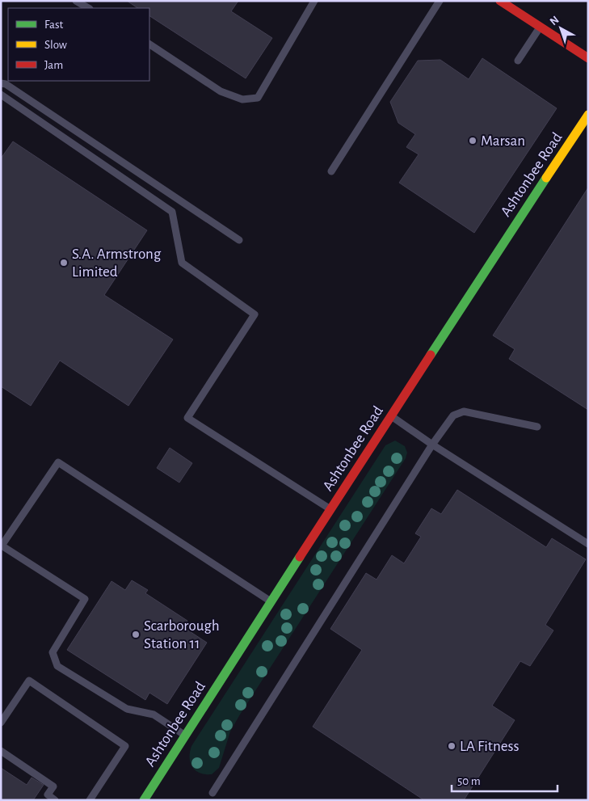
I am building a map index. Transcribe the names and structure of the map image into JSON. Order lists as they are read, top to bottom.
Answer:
{
  "streets": {
    "street": ["Ashtonbee Road"]
  },
  "places": [
    "Marsan",
    "S.A. Armstrong Limited",
    "Scarborough Station 11",
    "LA Fitness"
  ],
  "legend": ["Fast", "Slow", "Jam"],
  "scale_bar": "50 m",
  "north": "top left"
}
